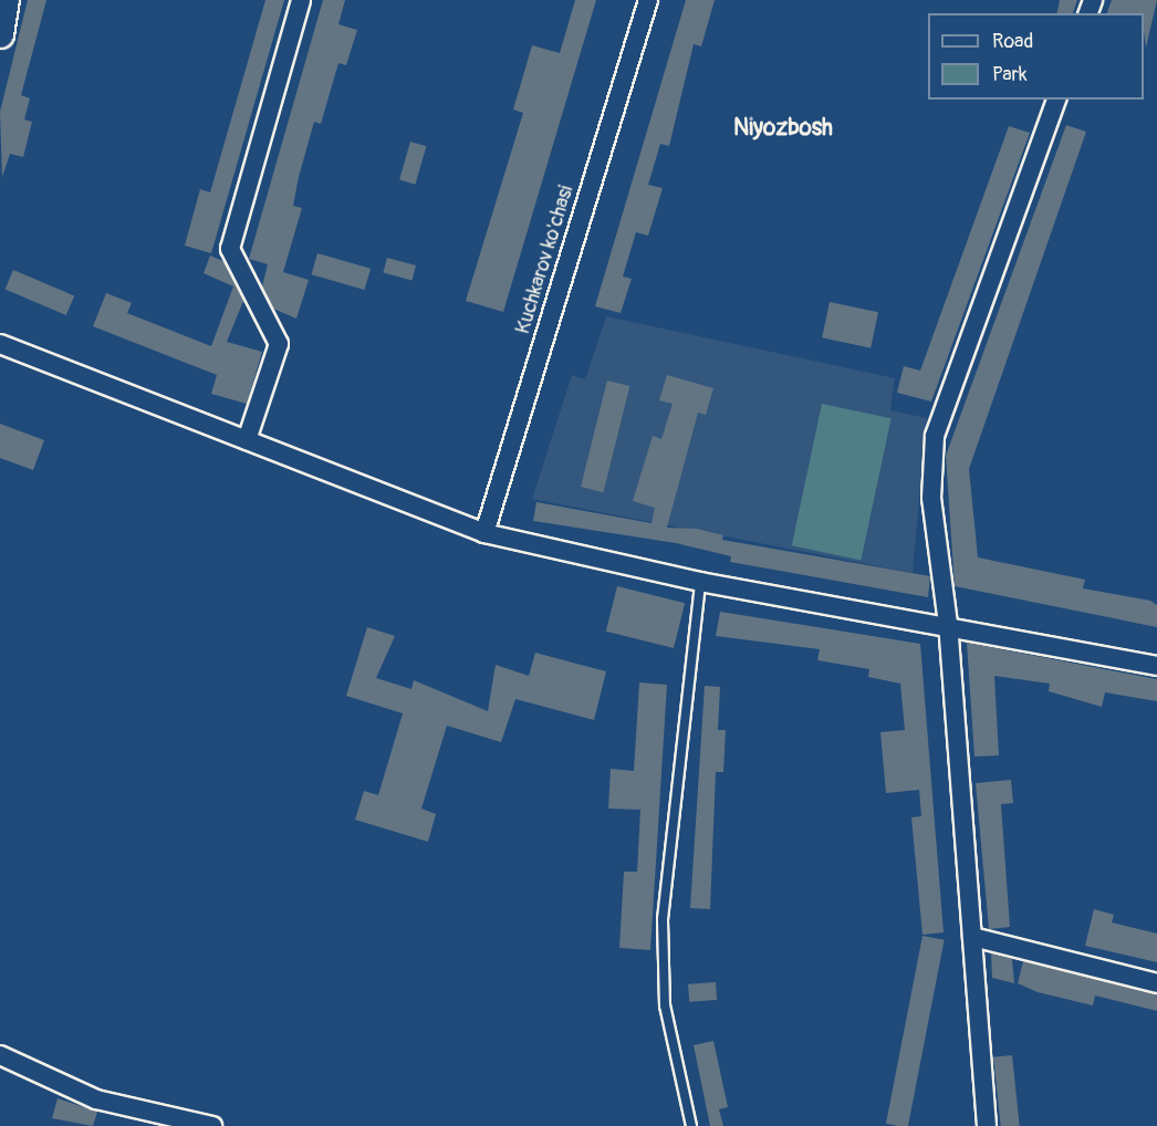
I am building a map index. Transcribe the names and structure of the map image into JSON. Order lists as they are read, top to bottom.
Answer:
{
  "streets": {
    "street": ["Kuchkarov ko'chasi"]
  },
  "districts": ["Niyozbosh"],
  "legend": ["Road", "Park"]
}
